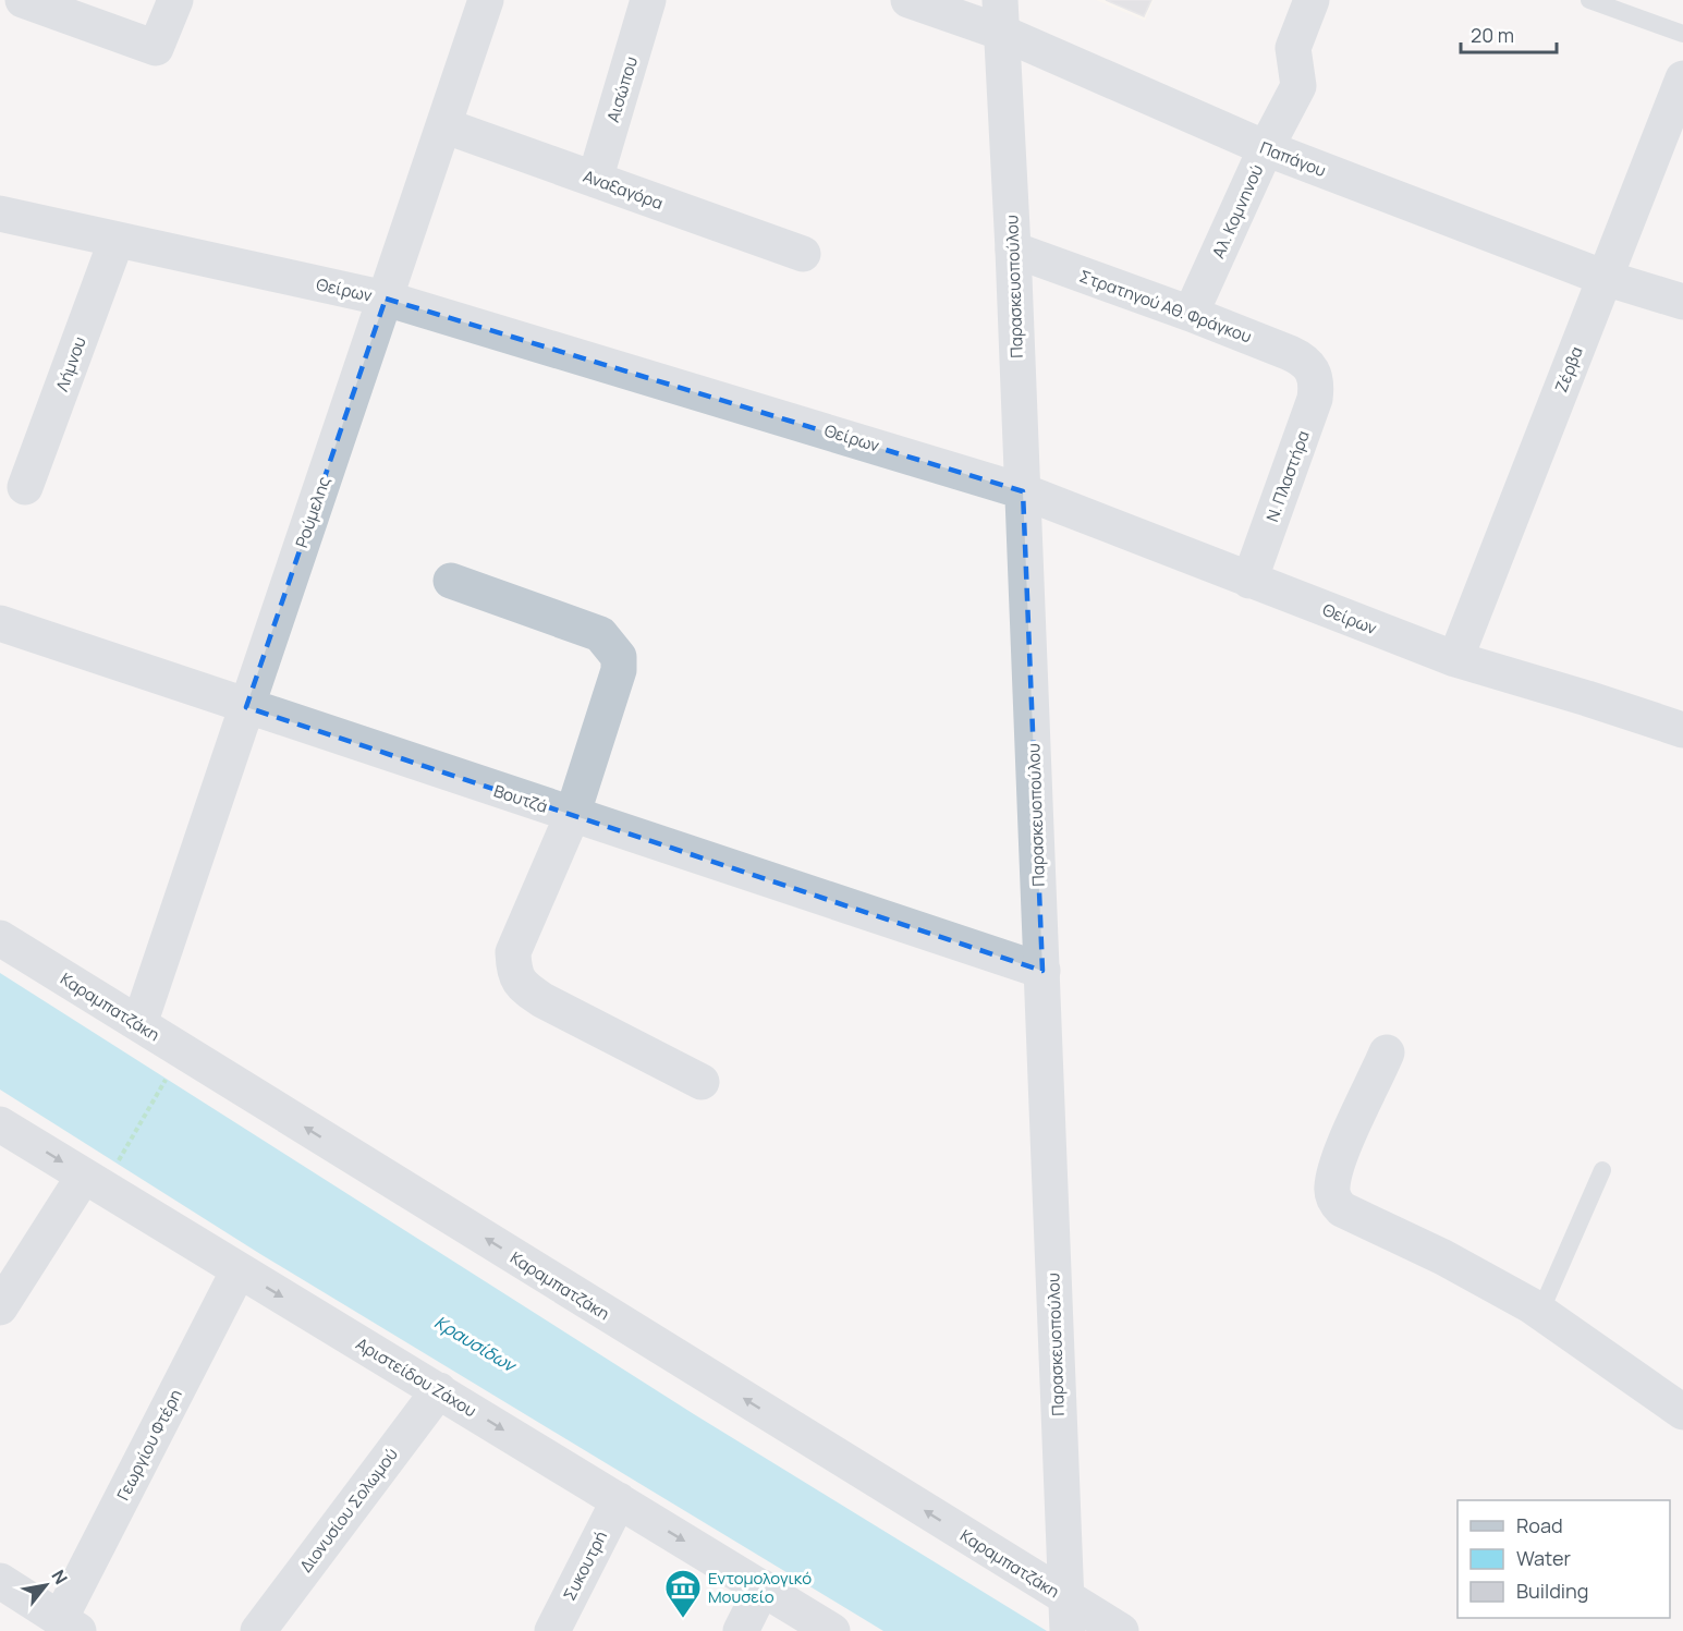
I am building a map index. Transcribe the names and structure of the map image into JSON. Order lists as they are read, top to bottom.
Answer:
{
  "streets": {
    "street": [
      "Αισώπου",
      "Παπάγου",
      "Αναξαγόρα",
      "Αλ. Κομνηνού",
      "Παρασκευοπούλου",
      "Θείρων",
      "Στρατηγού Αθ. Φράγκου",
      "Λήμνου",
      "Ζέρβα",
      "Ν. Πλαστήρα",
      "Ρούμελης",
      "Βουτζά",
      "Καραμπατζάκη",
      "Αριστείδου Ζάχου",
      "Γεωργίου Φτέρη",
      "Διονυσίου Σολωμού",
      "Συκουτρή"
    ]
  },
  "crossings": [
    ["Αισώπου", "Αναξαγόρα"],
    ["Παπάγου", "Αλ. Κομνηνού"],
    ["Παπάγου", "Παρασκευοπούλου"],
    ["Παπάγου", "Ζέρβα"],
    ["Αναξαγόρα", "Ρούμελης"],
    ["Αλ. Κομνηνού", "Στρατηγού Αθ. Φράγκου"],
    ["Παρασκευοπούλου", "Θείρων"],
    ["Παρασκευοπούλου", "Στρατηγού Αθ. Φράγκου"],
    ["Παρασκευοπούλου", "Βουτζά"],
    ["Παρασκευοπούλου", "Καραμπατζάκη"],
    ["Θείρων", "Λήμνου"],
    ["Θείρων", "Ζέρβα"],
    ["Θείρων", "Ν. Πλαστήρα"],
    ["Θείρων", "Ρούμελης"],
    ["Στρατηγού Αθ. Φράγκου", "Ν. Πλαστήρα"],
    ["Ρούμελης", "Βουτζά"],
    ["Ρούμελης", "Καραμπατζάκη"],
    ["Αριστείδου Ζάχου", "Γεωργίου Φτέρη"],
    ["Αριστείδου Ζάχου", "Διονυσίου Σολωμού"],
    ["Αριστείδου Ζάχου", "Συκουτρή"]
  ],
  "one_way": ["Καραμπατζάκη", "Αριστείδου Ζάχου"],
  "water": ["Κραυσίδων"],
  "places": {
    "museum": ["Εντομολογικό Mουσείο"]
  },
  "legend": ["Road", "Water", "Building"],
  "scale_bar": "20 m",
  "north": "top right"
}
